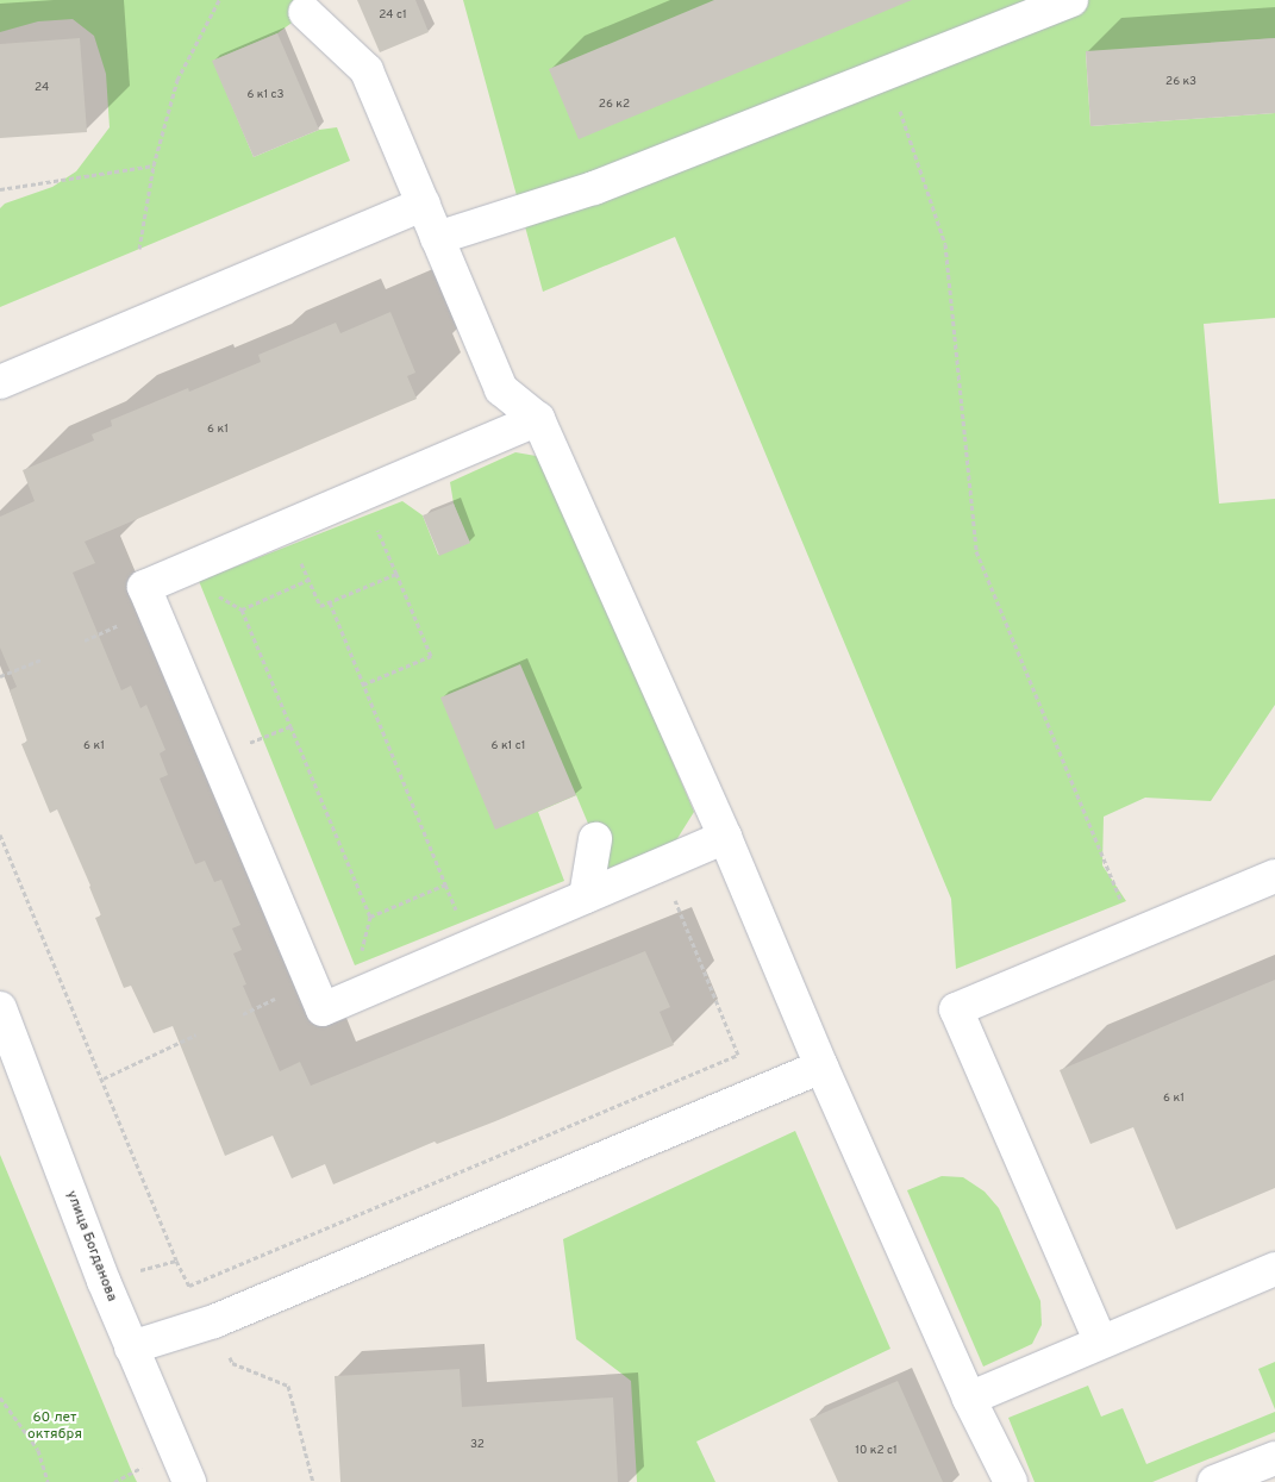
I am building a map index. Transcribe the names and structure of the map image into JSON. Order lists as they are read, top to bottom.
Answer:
{
  "streets": {
    "street": ["улица Богданова"]
  },
  "parks": ["60 лет октября"],
  "house_numbers": [
    "24 с1",
    "26 к3",
    "24",
    "6 к1 с3",
    "26 к2",
    "6 к1",
    "6 к1",
    "6 к1 с1",
    "6 к1",
    "32",
    "10 к2 с1"
  ]
}
